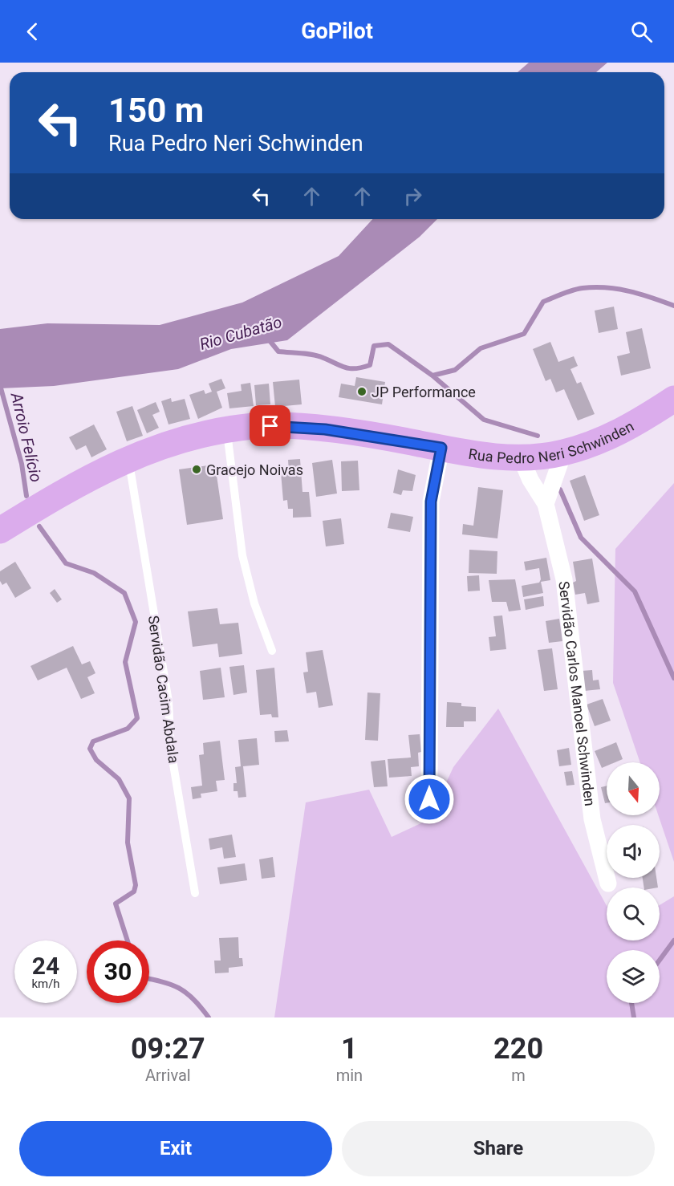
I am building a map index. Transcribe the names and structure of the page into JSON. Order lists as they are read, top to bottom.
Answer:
{
  "streets": {
    "highway": ["Rua Pedro Neri Schwinden"],
    "street": ["Servidão Carlos Manoel Schwinden"],
    "lane": ["Servidão Cacim Abdala"]
  },
  "crossings": [
    ["Rua Pedro Neri Schwinden", "Servidão Cacim Abdala"],
    ["Rua Pedro Neri Schwinden", "Servidão Carlos Manoel Schwinden"]
  ],
  "water": ["Rio Cubatão", "Arroio Felício"],
  "places": ["JP Performance", "Gracejo Noivas"],
  "north": "bottom",
  "page": {
    "header": "GoPilot",
    "turn": ["150 m", "Rua Pedro Neri Schwinden"],
    "speed": "24 km/h",
    "limit": "30",
    "eta": [
      "09:27",
      "Arrival",
      "1",
      "min",
      "220",
      "m"
    ],
    "buttons": ["Exit", "Share"]
  }
}
